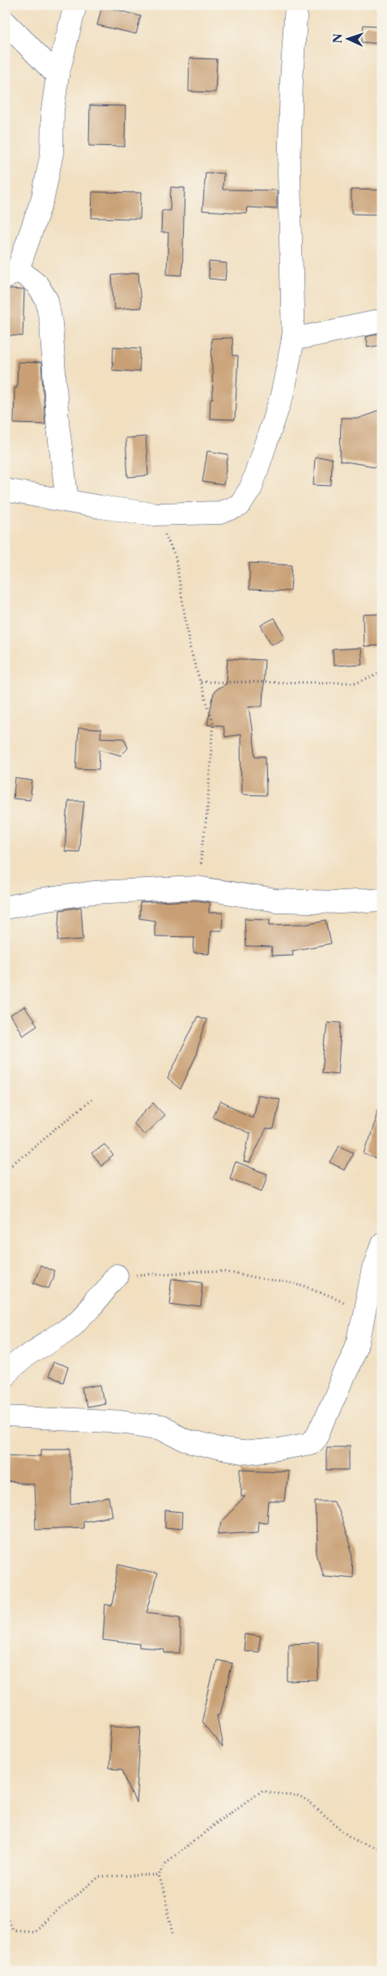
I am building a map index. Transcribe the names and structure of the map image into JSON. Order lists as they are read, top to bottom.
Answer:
{
  "north": "left"
}
